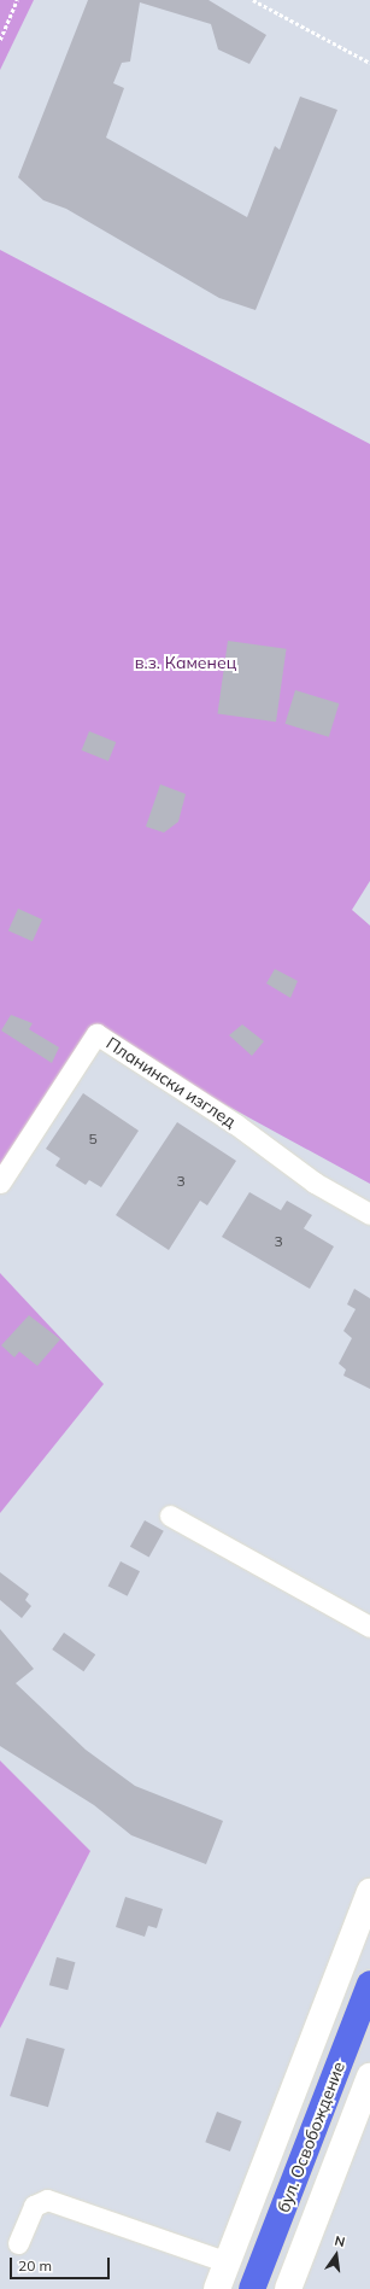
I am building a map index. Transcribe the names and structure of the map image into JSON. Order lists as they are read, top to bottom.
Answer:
{
  "streets": {
    "main road": ["бул. Освобождение"],
    "lane": ["Планински изглед"]
  },
  "parks": ["в.з. Каменец"],
  "house_numbers": ["5", "3", "3"],
  "scale_bar": "20 m",
  "north": "top"
}
